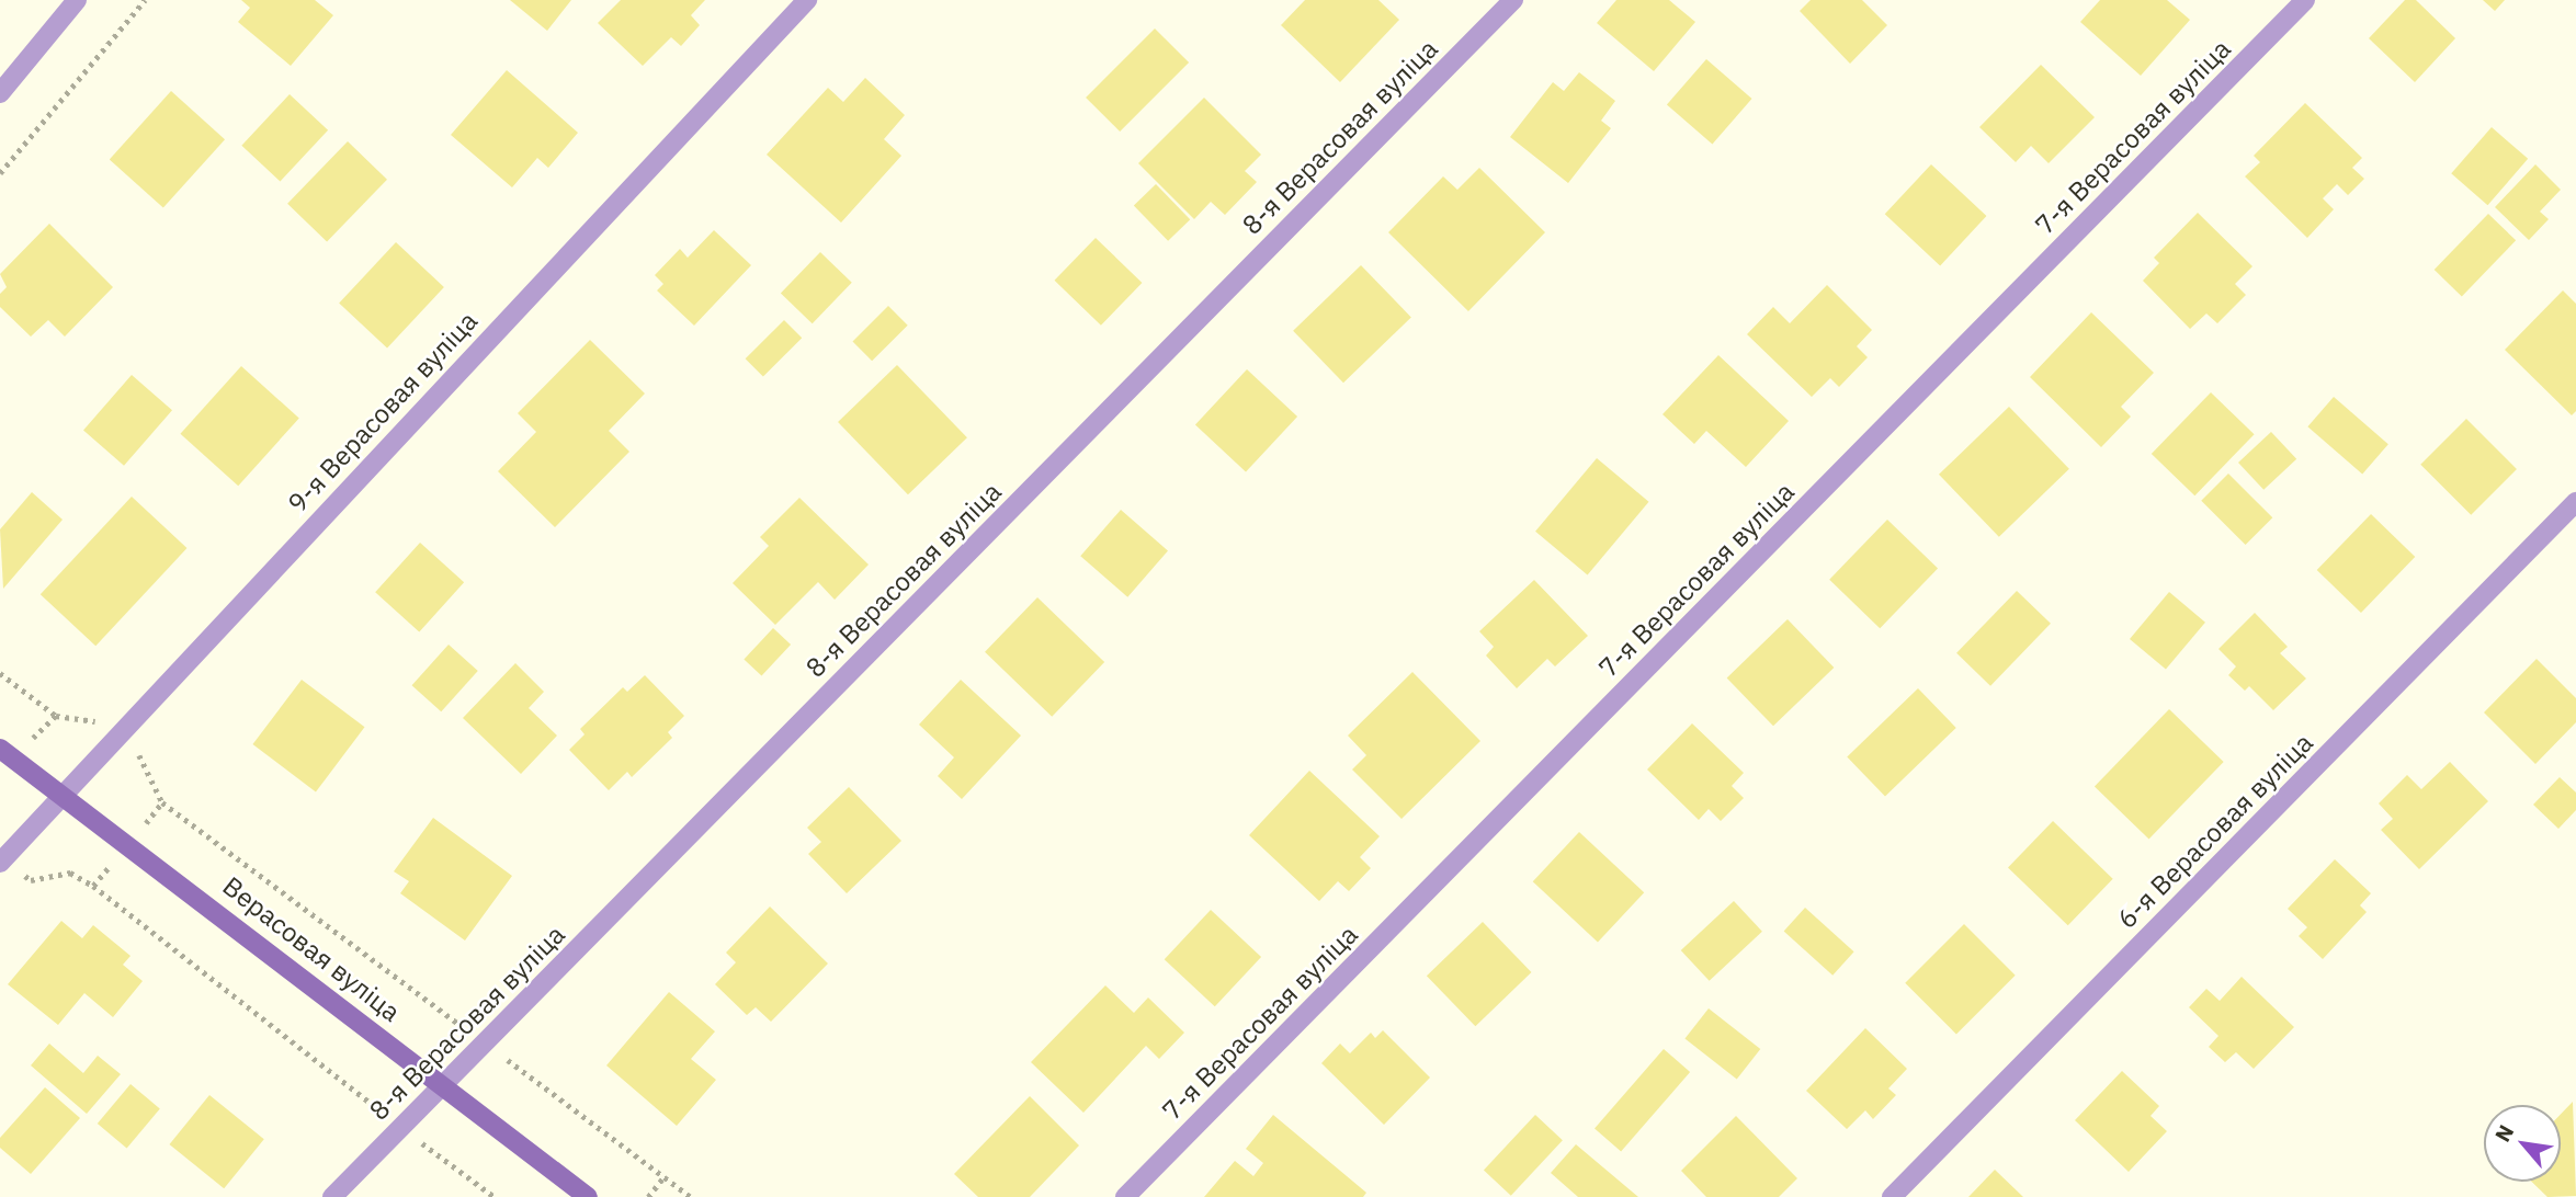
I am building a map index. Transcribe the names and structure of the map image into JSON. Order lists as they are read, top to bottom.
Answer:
{
  "streets": {
    "street": [
      "8-я Верасовая вуліца",
      "7-я Верасовая вуліца",
      "9-я Верасовая вуліца",
      "6-я Верасовая вуліца",
      "Верасовая вуліца"
    ]
  },
  "crossings": [
    ["8-я Верасовая вуліца", "Верасовая вуліца"],
    ["9-я Верасовая вуліца", "Верасовая вуліца"]
  ],
  "north": "top left"
}
